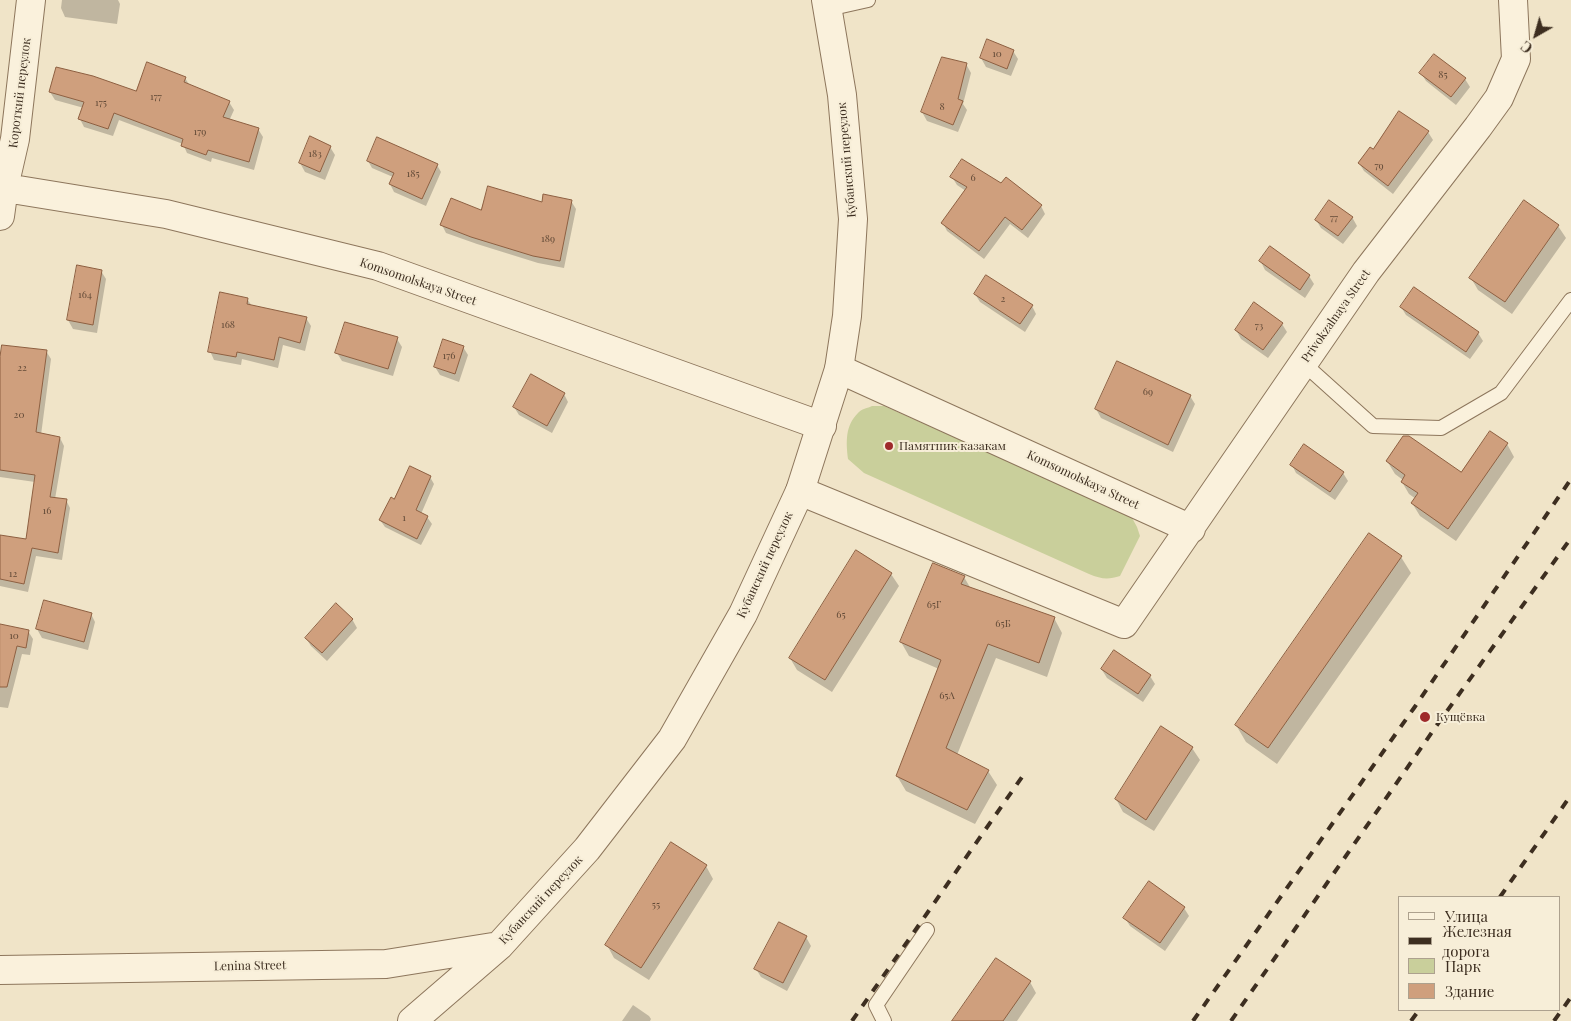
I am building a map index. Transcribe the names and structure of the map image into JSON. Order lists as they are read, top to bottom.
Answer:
{
  "streets": {
    "street": [
      "Короткий переулок",
      "Кубанский переулок",
      "Komsomolskaya Street",
      "Privokzalnaya Street",
      "Lenina Street"
    ]
  },
  "crossings": [
    ["Короткий переулок", "Komsomolskaya Street"],
    ["Кубанский переулок", "Komsomolskaya Street"],
    ["Кубанский переулок", "Privokzalnaya Street"],
    ["Кубанский переулок", "Lenina Street"],
    ["Komsomolskaya Street", "Privokzalnaya Street"]
  ],
  "places": ["Памятник казакам", "Кущёвка"],
  "house_numbers": [
    "10",
    "85",
    "177",
    "175",
    "8",
    "179",
    "183",
    "79",
    "185",
    "6",
    "77",
    "189",
    "164",
    "2",
    "168",
    "73",
    "176",
    "22",
    "69",
    "20",
    "16",
    "1",
    "12",
    "65Г",
    "65",
    "65Б",
    "10",
    "65А",
    "55"
  ],
  "legend": [
    "Улица",
    "Железная дорога",
    "Парк",
    "Здание"
  ],
  "north": "bottom left"
}
